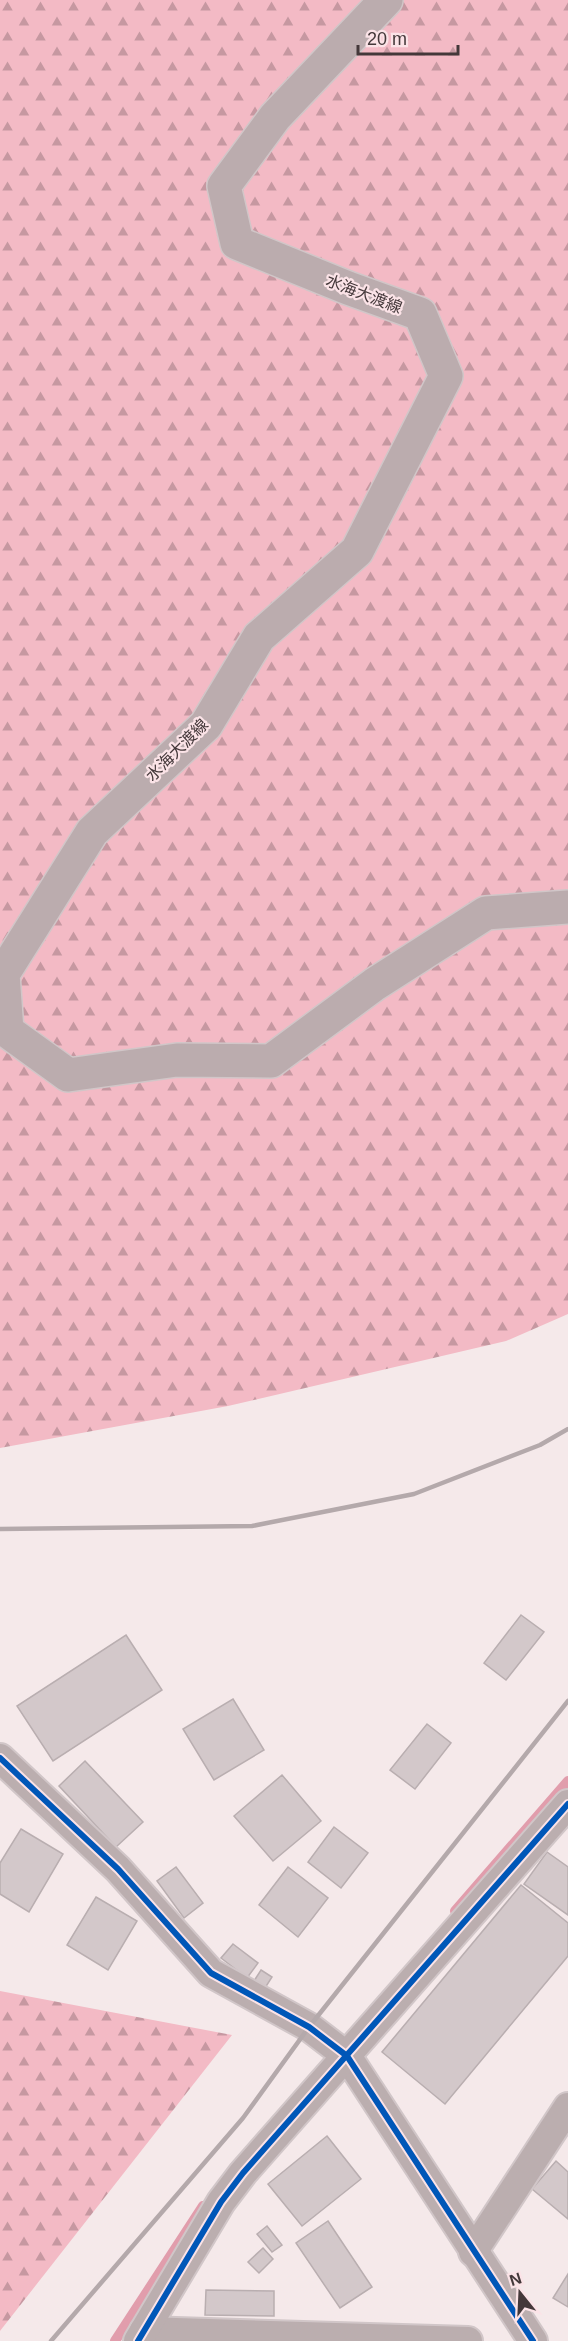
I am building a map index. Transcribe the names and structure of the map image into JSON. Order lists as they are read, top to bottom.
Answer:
{
  "streets": {
    "main road": ["水海大渡線"]
  },
  "scale_bar": "20 m",
  "north": "top"
}
